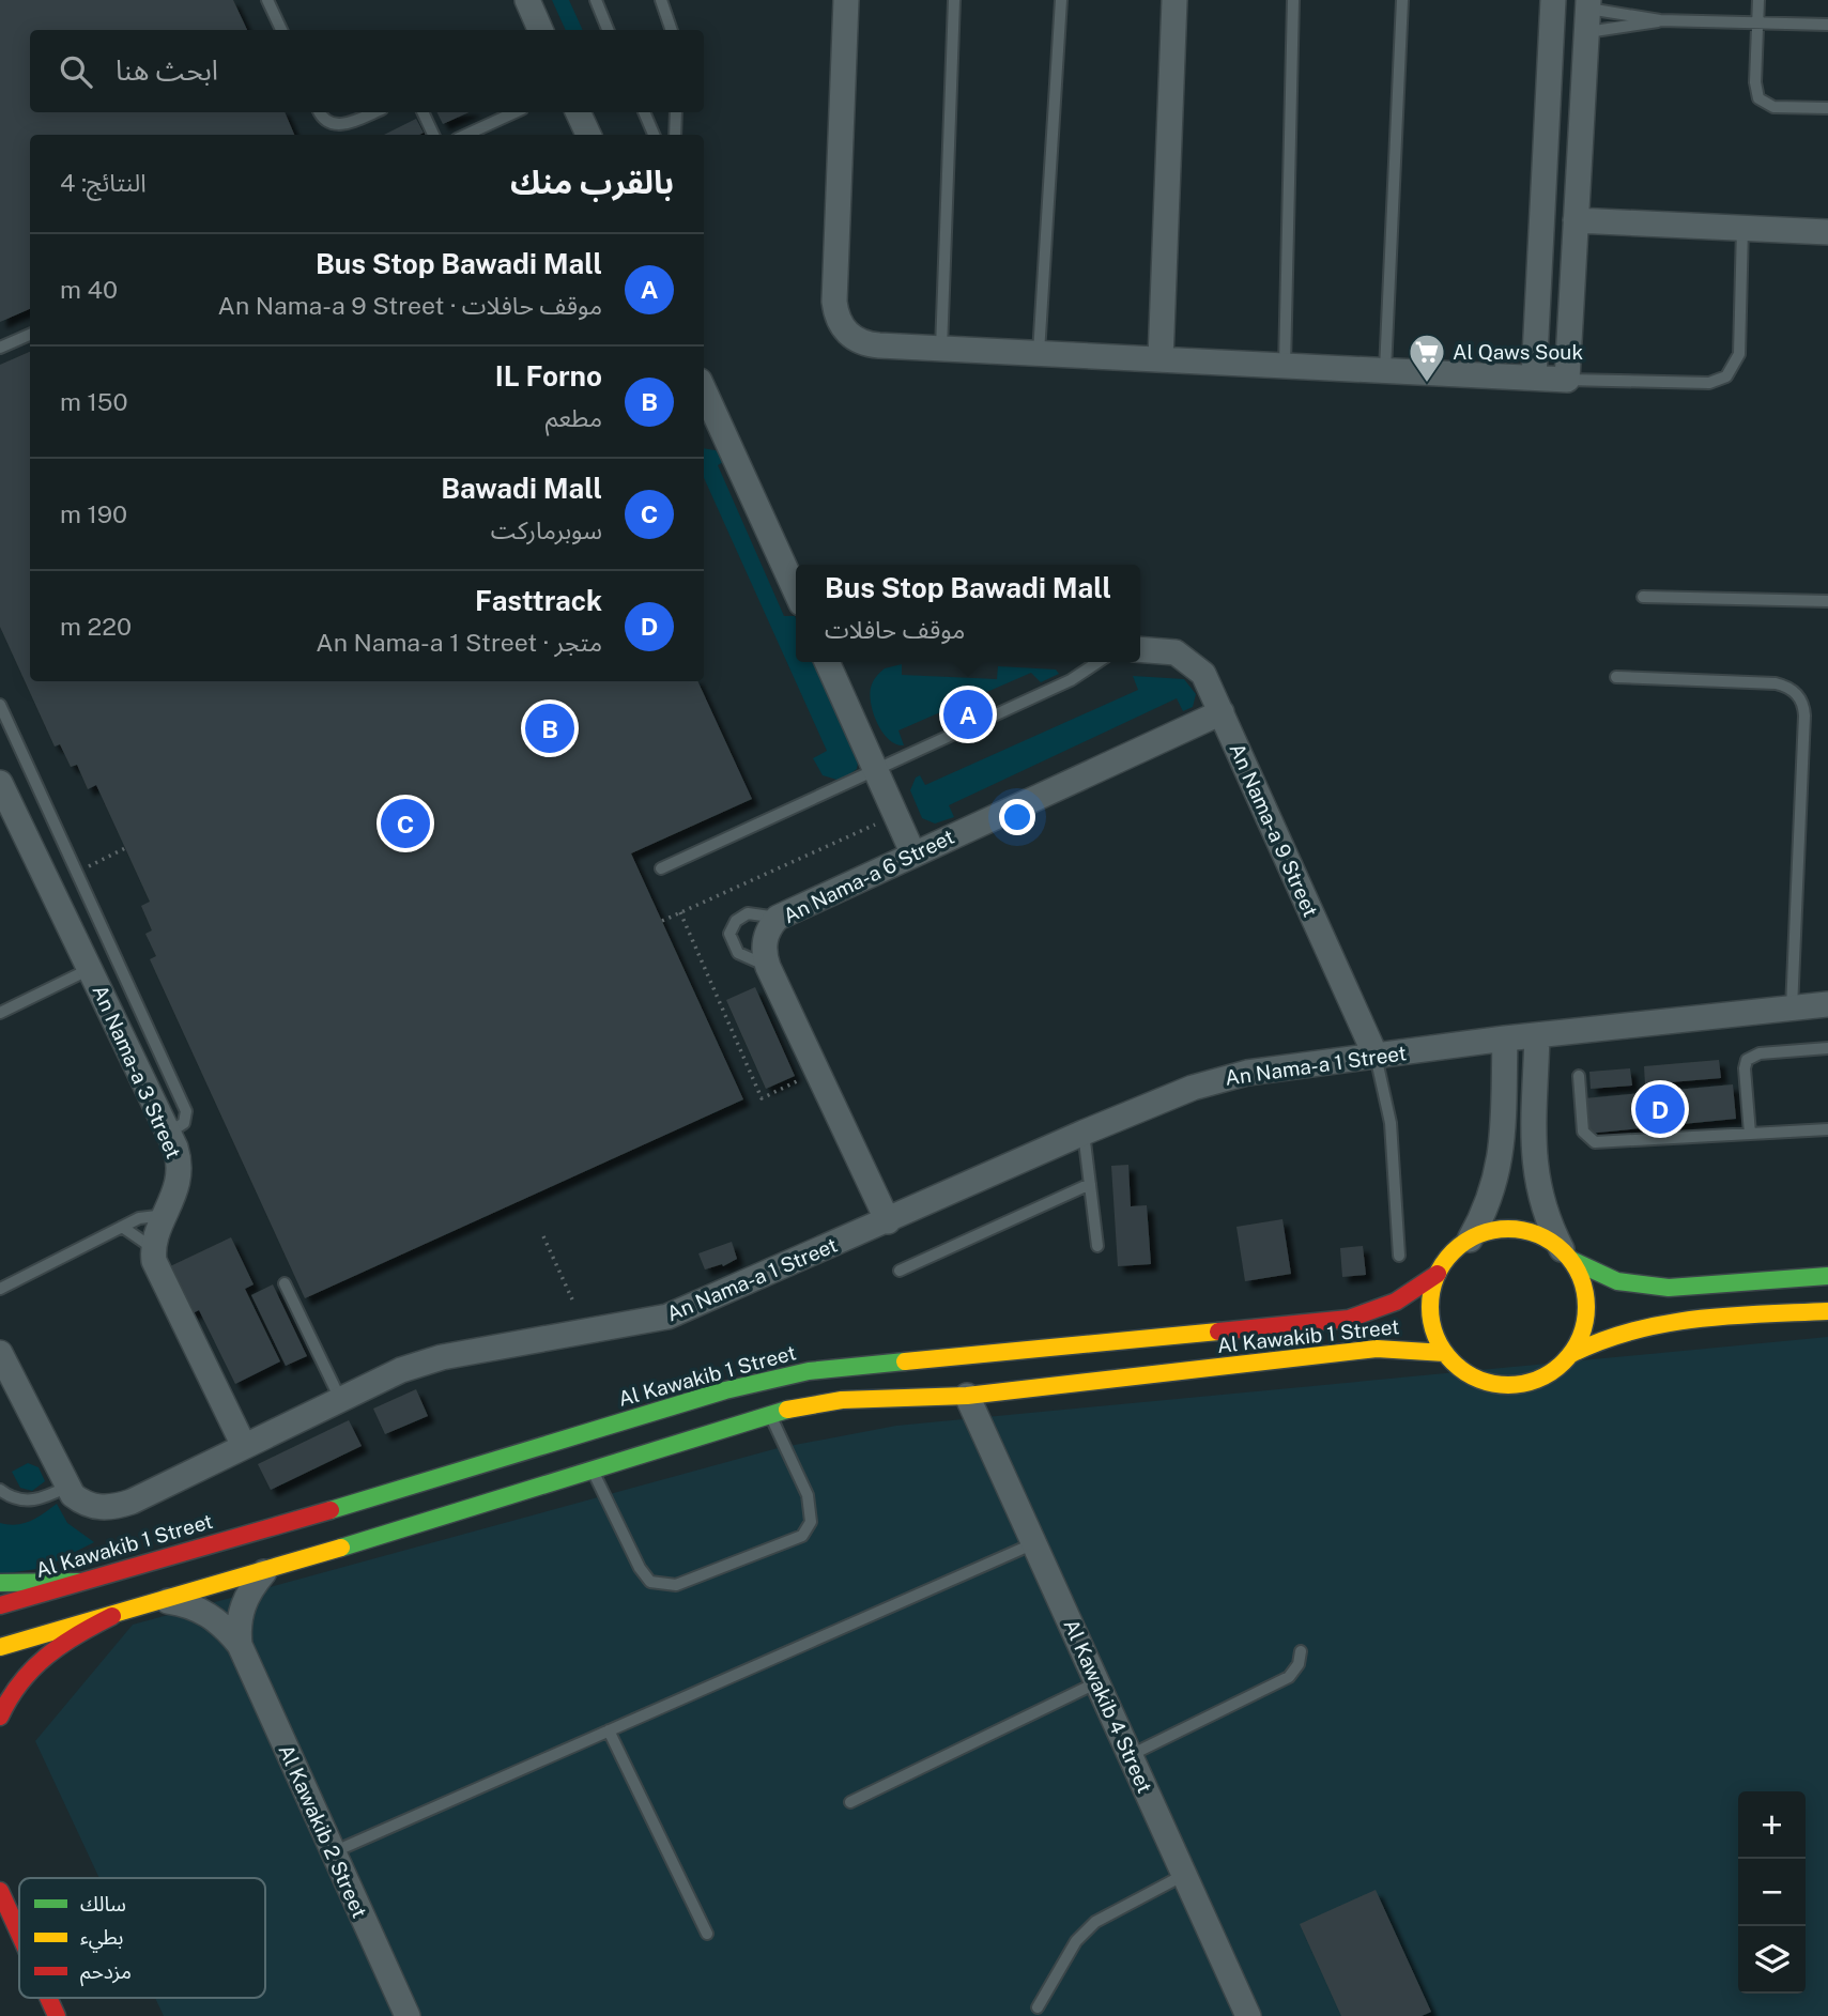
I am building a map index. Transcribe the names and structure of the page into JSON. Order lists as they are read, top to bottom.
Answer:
{
  "streets": {
    "main road": ["Al Kawakib 1 Street"],
    "street": [
      "An Nama-a 9 Street",
      "An Nama-a 6 Street",
      "An Nama-a 1 Street",
      "An Nama-a 3 Street",
      "Al Kawakib 4 Street",
      "Al Kawakib 2 Street"
    ]
  },
  "crossings": [
    ["An Nama-a 9 Street", "An Nama-a 6 Street"],
    ["An Nama-a 9 Street", "An Nama-a 1 Street"],
    ["An Nama-a 6 Street", "An Nama-a 1 Street"],
    ["Al Kawakib 1 Street", "Al Kawakib 4 Street"],
    ["Al Kawakib 1 Street", "Al Kawakib 2 Street"]
  ],
  "places": {
    "supermarket": ["Al Qaws Souk"]
  },
  "legend": ["سالك", "بطيء", "مزدحم"],
  "page": {
    "search": "ابحث هنا",
    "heading": ["بالقرب منك", "النتائج: 4"],
    "list": [
      {
        "mark": "A",
        "name": "Bus Stop Bawadi Mall",
        "note": "موقف حافلات · An Nama-a 9 Street",
        "value": "40 m"
      },
      {
        "mark": "B",
        "name": "IL Forno",
        "note": "مطعم",
        "value": "150 m"
      },
      {
        "mark": "C",
        "name": "Bawadi Mall",
        "note": "سوبرماركت",
        "value": "190 m"
      },
      {
        "mark": "D",
        "name": "Fasttrack",
        "note": "متجر · An Nama-a 1 Street",
        "value": "220 m"
      }
    ],
    "popup": ["Bus Stop Bawadi Mall", "موقف حافلات"],
    "pins": [
      "A",
      "B",
      "C",
      "D"
    ],
    "map_buttons": ["+", "−"]
  }
}
